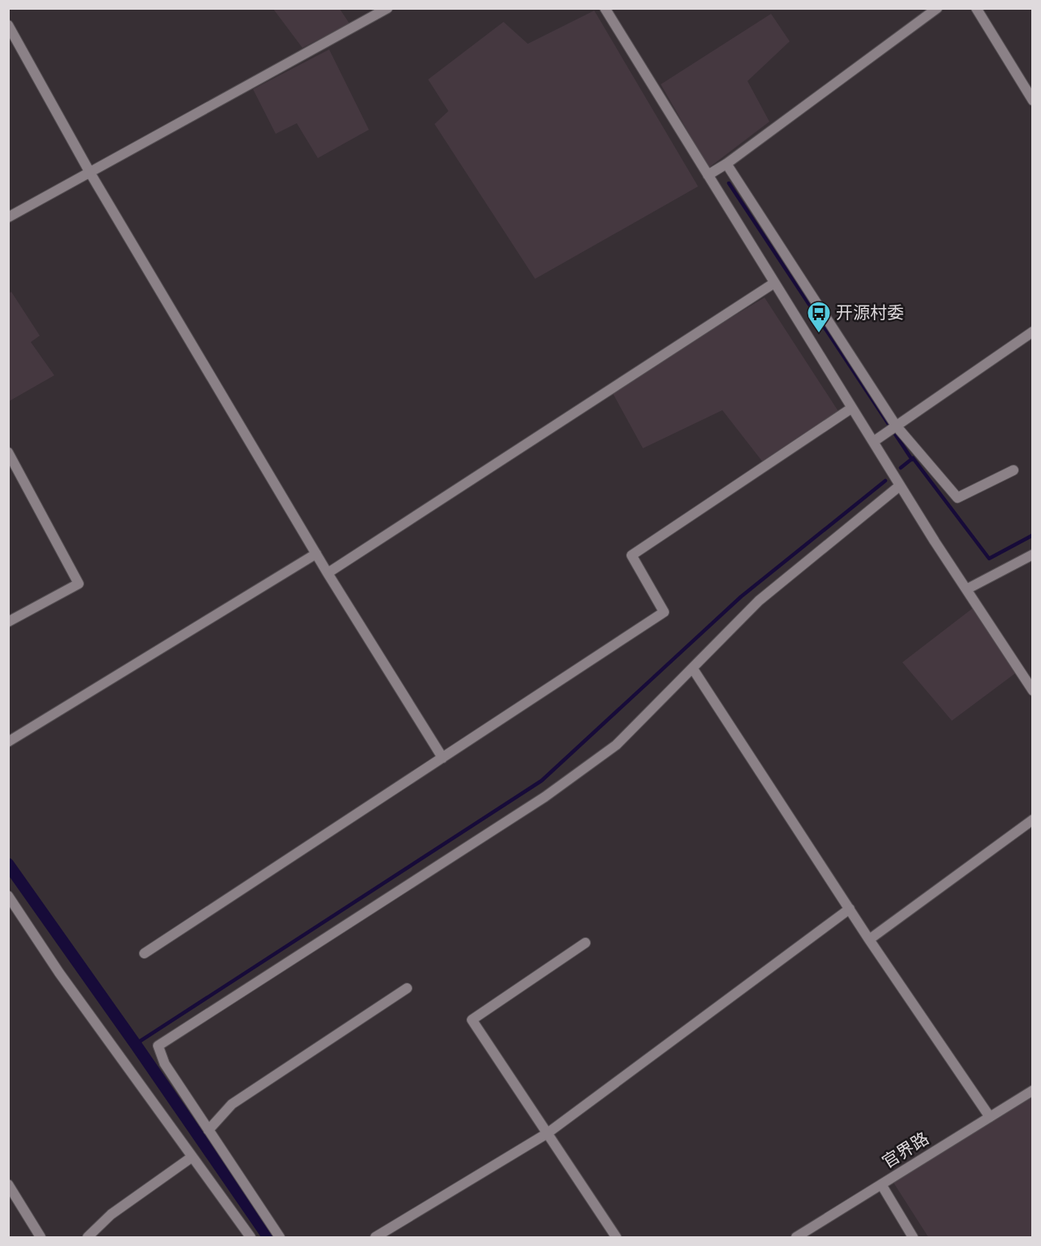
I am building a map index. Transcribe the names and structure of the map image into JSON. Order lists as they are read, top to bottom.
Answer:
{
  "streets": {
    "street": ["官界路"]
  },
  "places": {
    "bus stop": ["开源村委"]
  }
}
